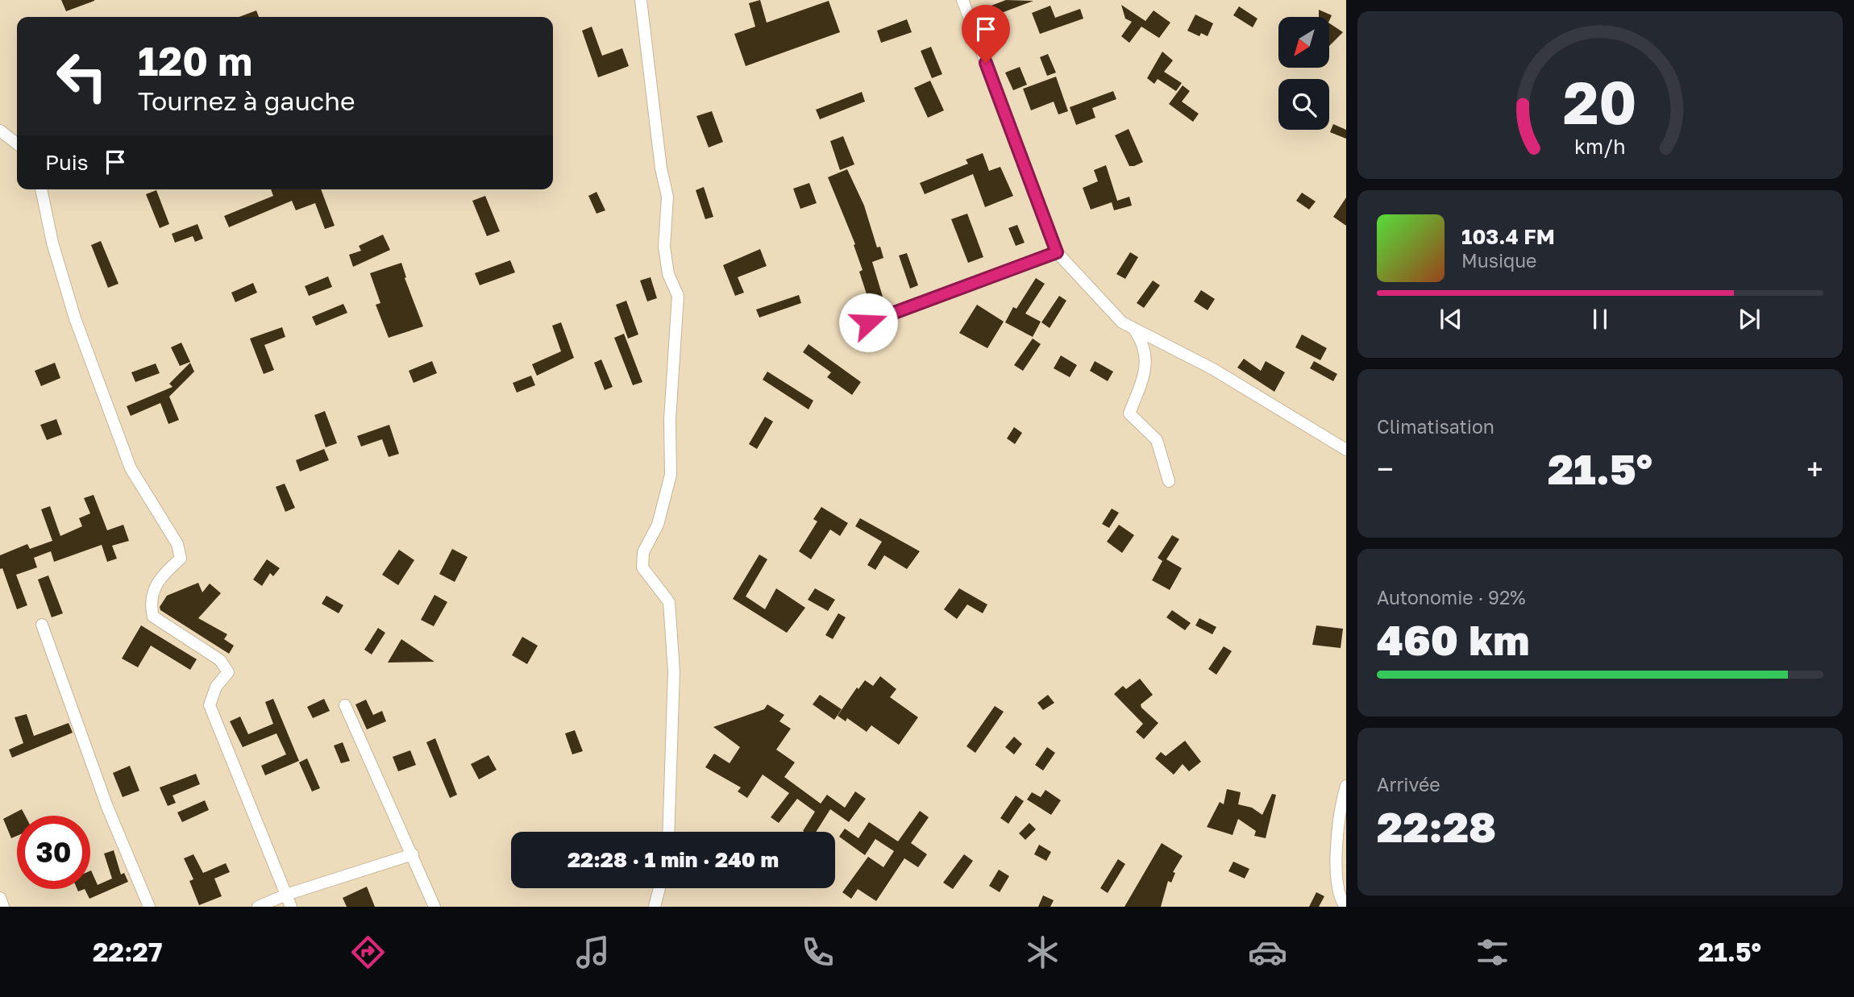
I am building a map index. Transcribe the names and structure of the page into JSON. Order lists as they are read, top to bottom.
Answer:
{
  "north": "bottom left",
  "page": {
    "turn": ["120 m", "Tournez à gauche"],
    "then": "Puis",
    "song": ["103.4 FM", "Musique"],
    "tile": [
      "Climatisation",
      ["Autonomie · 92%", "460 km"],
      ["Arrivée", "22:28"]
    ],
    "heat": ["−", "21.5°", "+"],
    "limit": "30",
    "trip": "22:28 · 1 min · 240 m",
    "tabs": ["22:27", "21.5°"],
    "gauge": ["20", "km/h"]
  }
}
